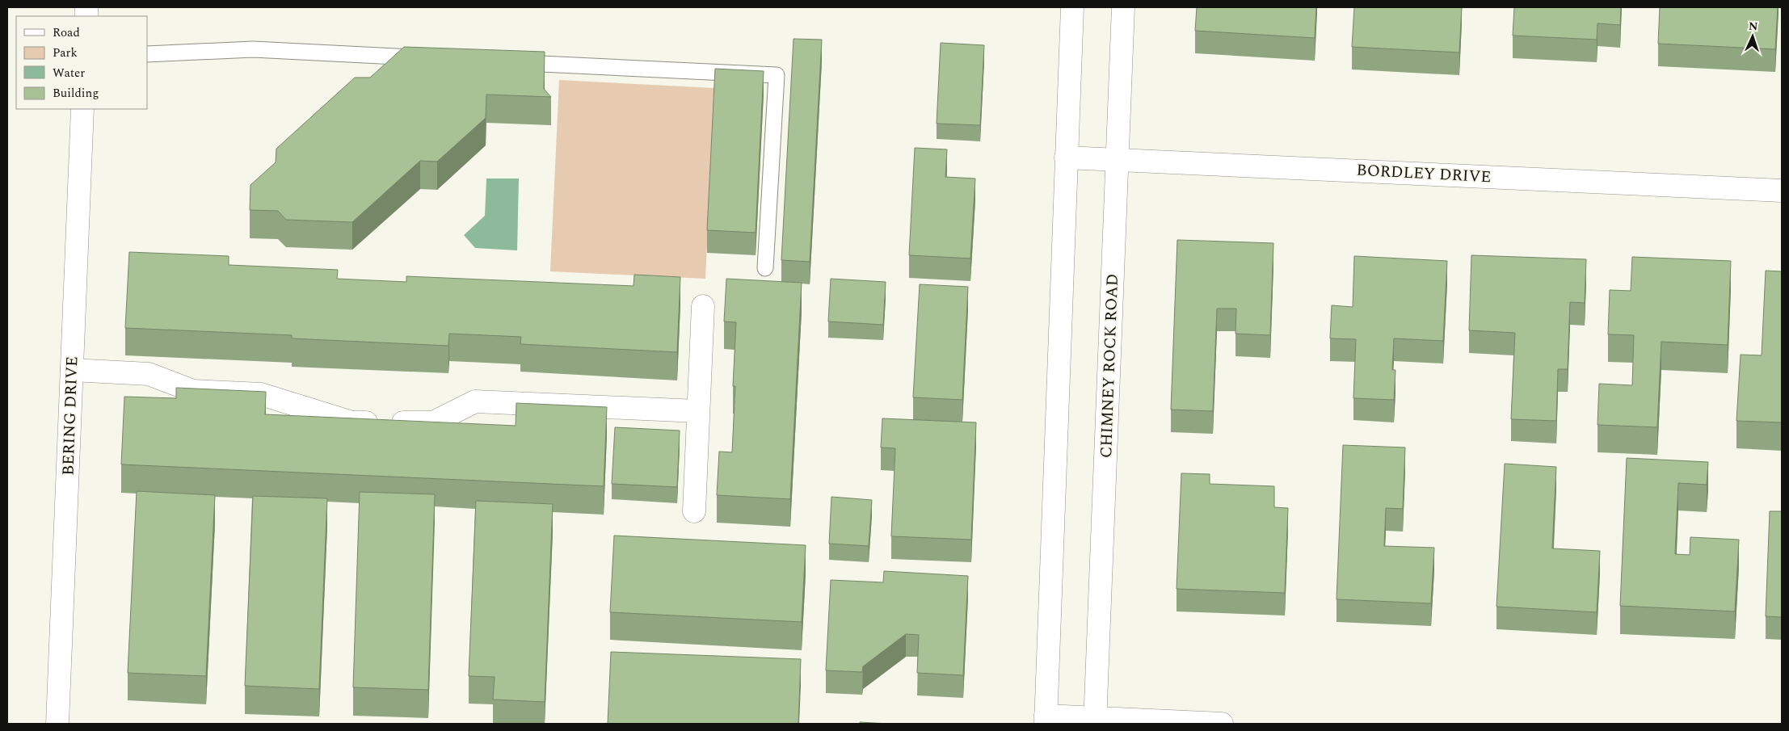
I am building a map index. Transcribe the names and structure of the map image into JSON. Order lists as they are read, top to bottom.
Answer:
{
  "streets": {
    "street": ["BORDLEY DRIVE", "CHIMNEY ROCK ROAD", "BERING DRIVE"]
  },
  "crossings": [
    ["BORDLEY DRIVE", "CHIMNEY ROCK ROAD"]
  ],
  "legend": [
    "Road",
    "Park",
    "Water",
    "Building"
  ],
  "north": "top"
}
